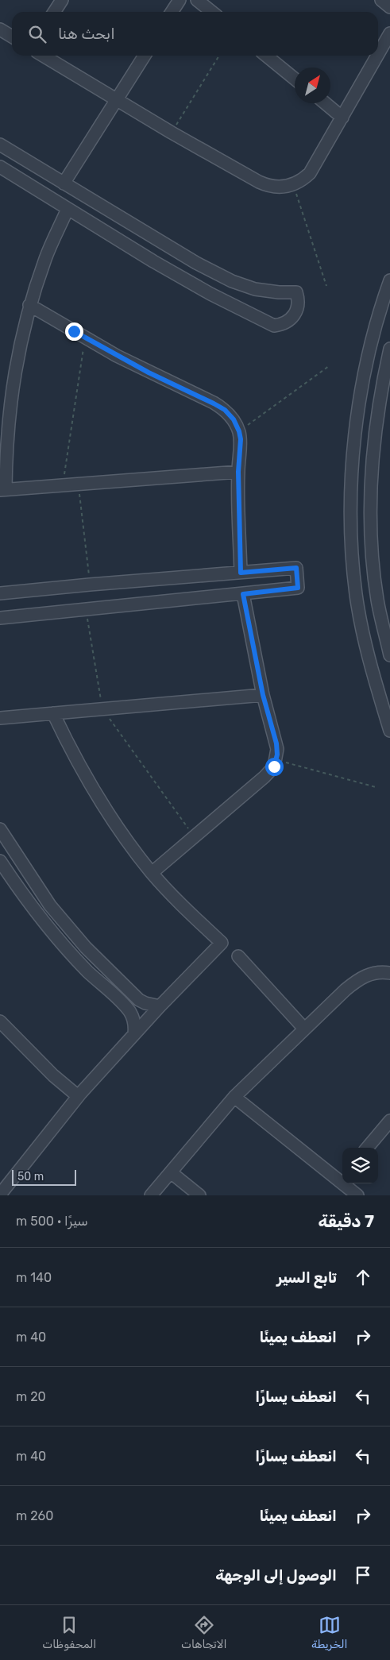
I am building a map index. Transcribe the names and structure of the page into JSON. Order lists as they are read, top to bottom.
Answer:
{
  "scale_bar": "50 m",
  "north": "top right",
  "page": {
    "search": "ابحث هنا",
    "scale": "50 m",
    "heading": ["7 دقيقة", "سيرًا · 500 m"],
    "list": [
      ["تابع السير", "140 m"],
      ["انعطف يمينًا", "40 m"],
      ["انعطف يسارًا", "20 m"],
      ["انعطف يسارًا", "40 m"],
      ["انعطف يمينًا", "260 m"],
      "الوصول إلى الوجهة"
    ],
    "nav": ["الخريطة", "الاتجاهات", "المحفوظات"]
  }
}
